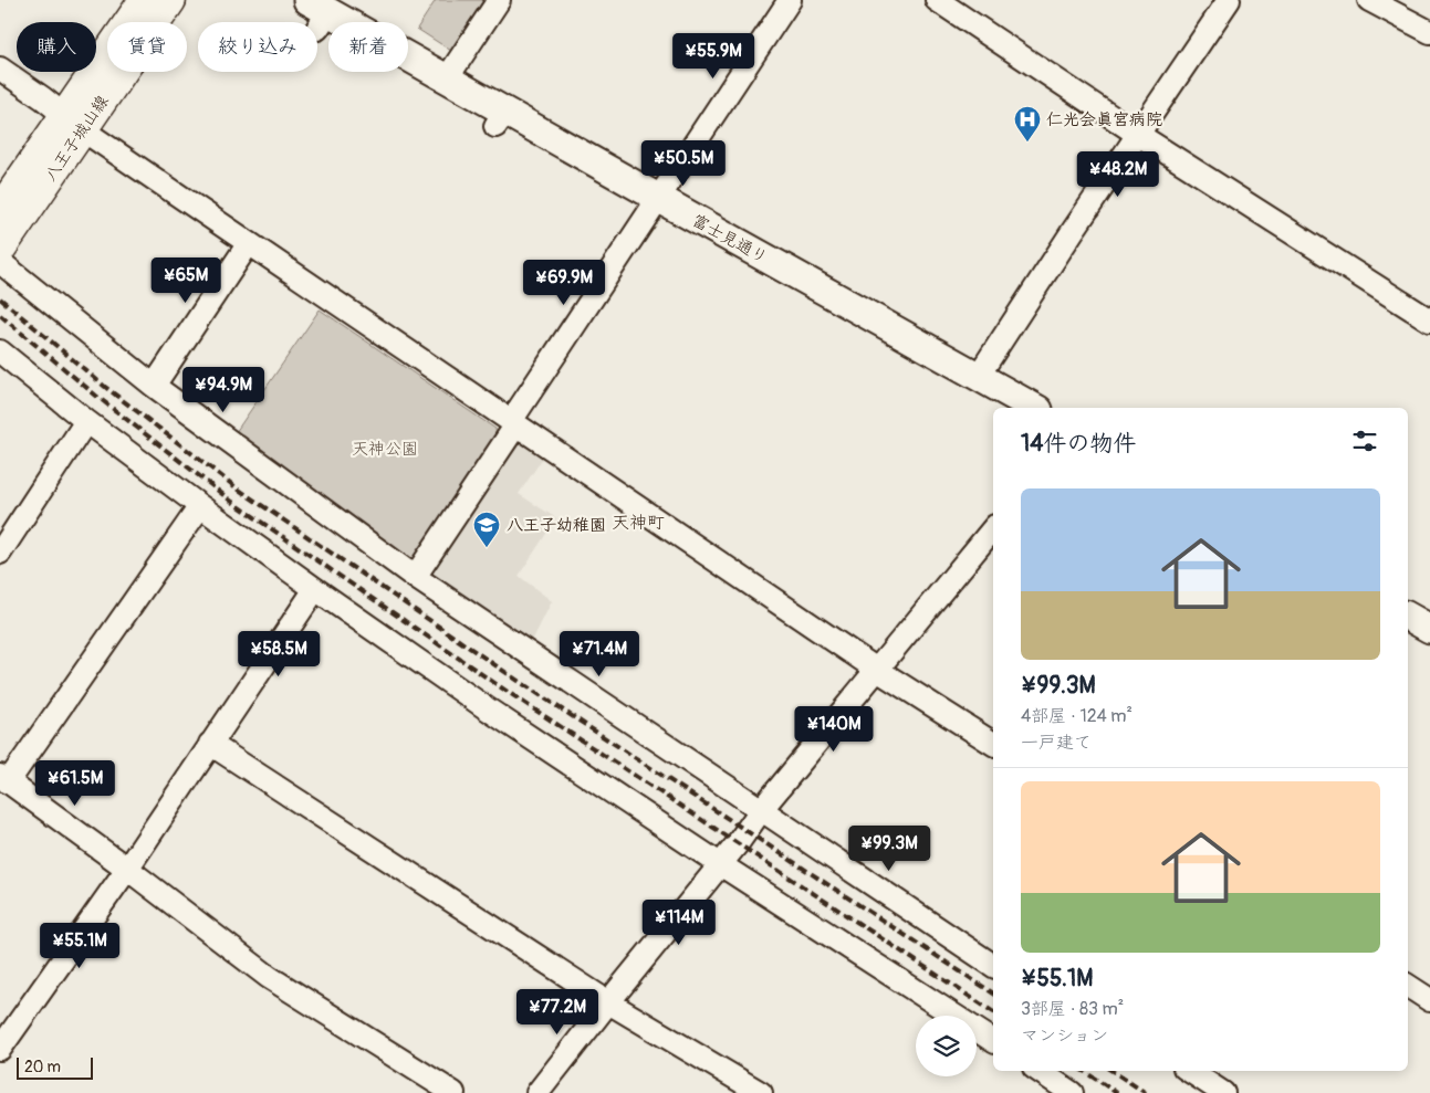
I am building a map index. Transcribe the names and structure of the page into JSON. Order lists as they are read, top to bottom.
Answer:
{
  "streets": {
    "main road": ["八王子城山線"],
    "street": ["富士見通り"]
  },
  "districts": ["天神町"],
  "parks": ["天神公園"],
  "places": {
    "hospital": ["仁光会眞宮病院"],
    "school or university": ["八王子幼稚園"]
  },
  "scale_bar": "20 m",
  "page": {
    "chip": [
      "購入",
      "賃貸",
      "絞り込み",
      "新着"
    ],
    "price": [
      "¥55.9M",
      "¥50.5M",
      "¥48.2M",
      "¥65M",
      "¥69.9M",
      "¥94.9M",
      "¥58.5M",
      "¥71.4M",
      "¥140M",
      "¥61.5M",
      "¥99.3M",
      "¥114M",
      "¥55.1M",
      "¥77.2M"
    ],
    "heading": "14件の物件",
    "list": [
      {
        "name": "¥99.3M",
        "note": "4部屋 · 124 m² · 一戸建て"
      },
      {
        "name": "¥55.1M",
        "note": "3部屋 · 83 m² · マンション"
      }
    ],
    "scale": "20 m"
  }
}
